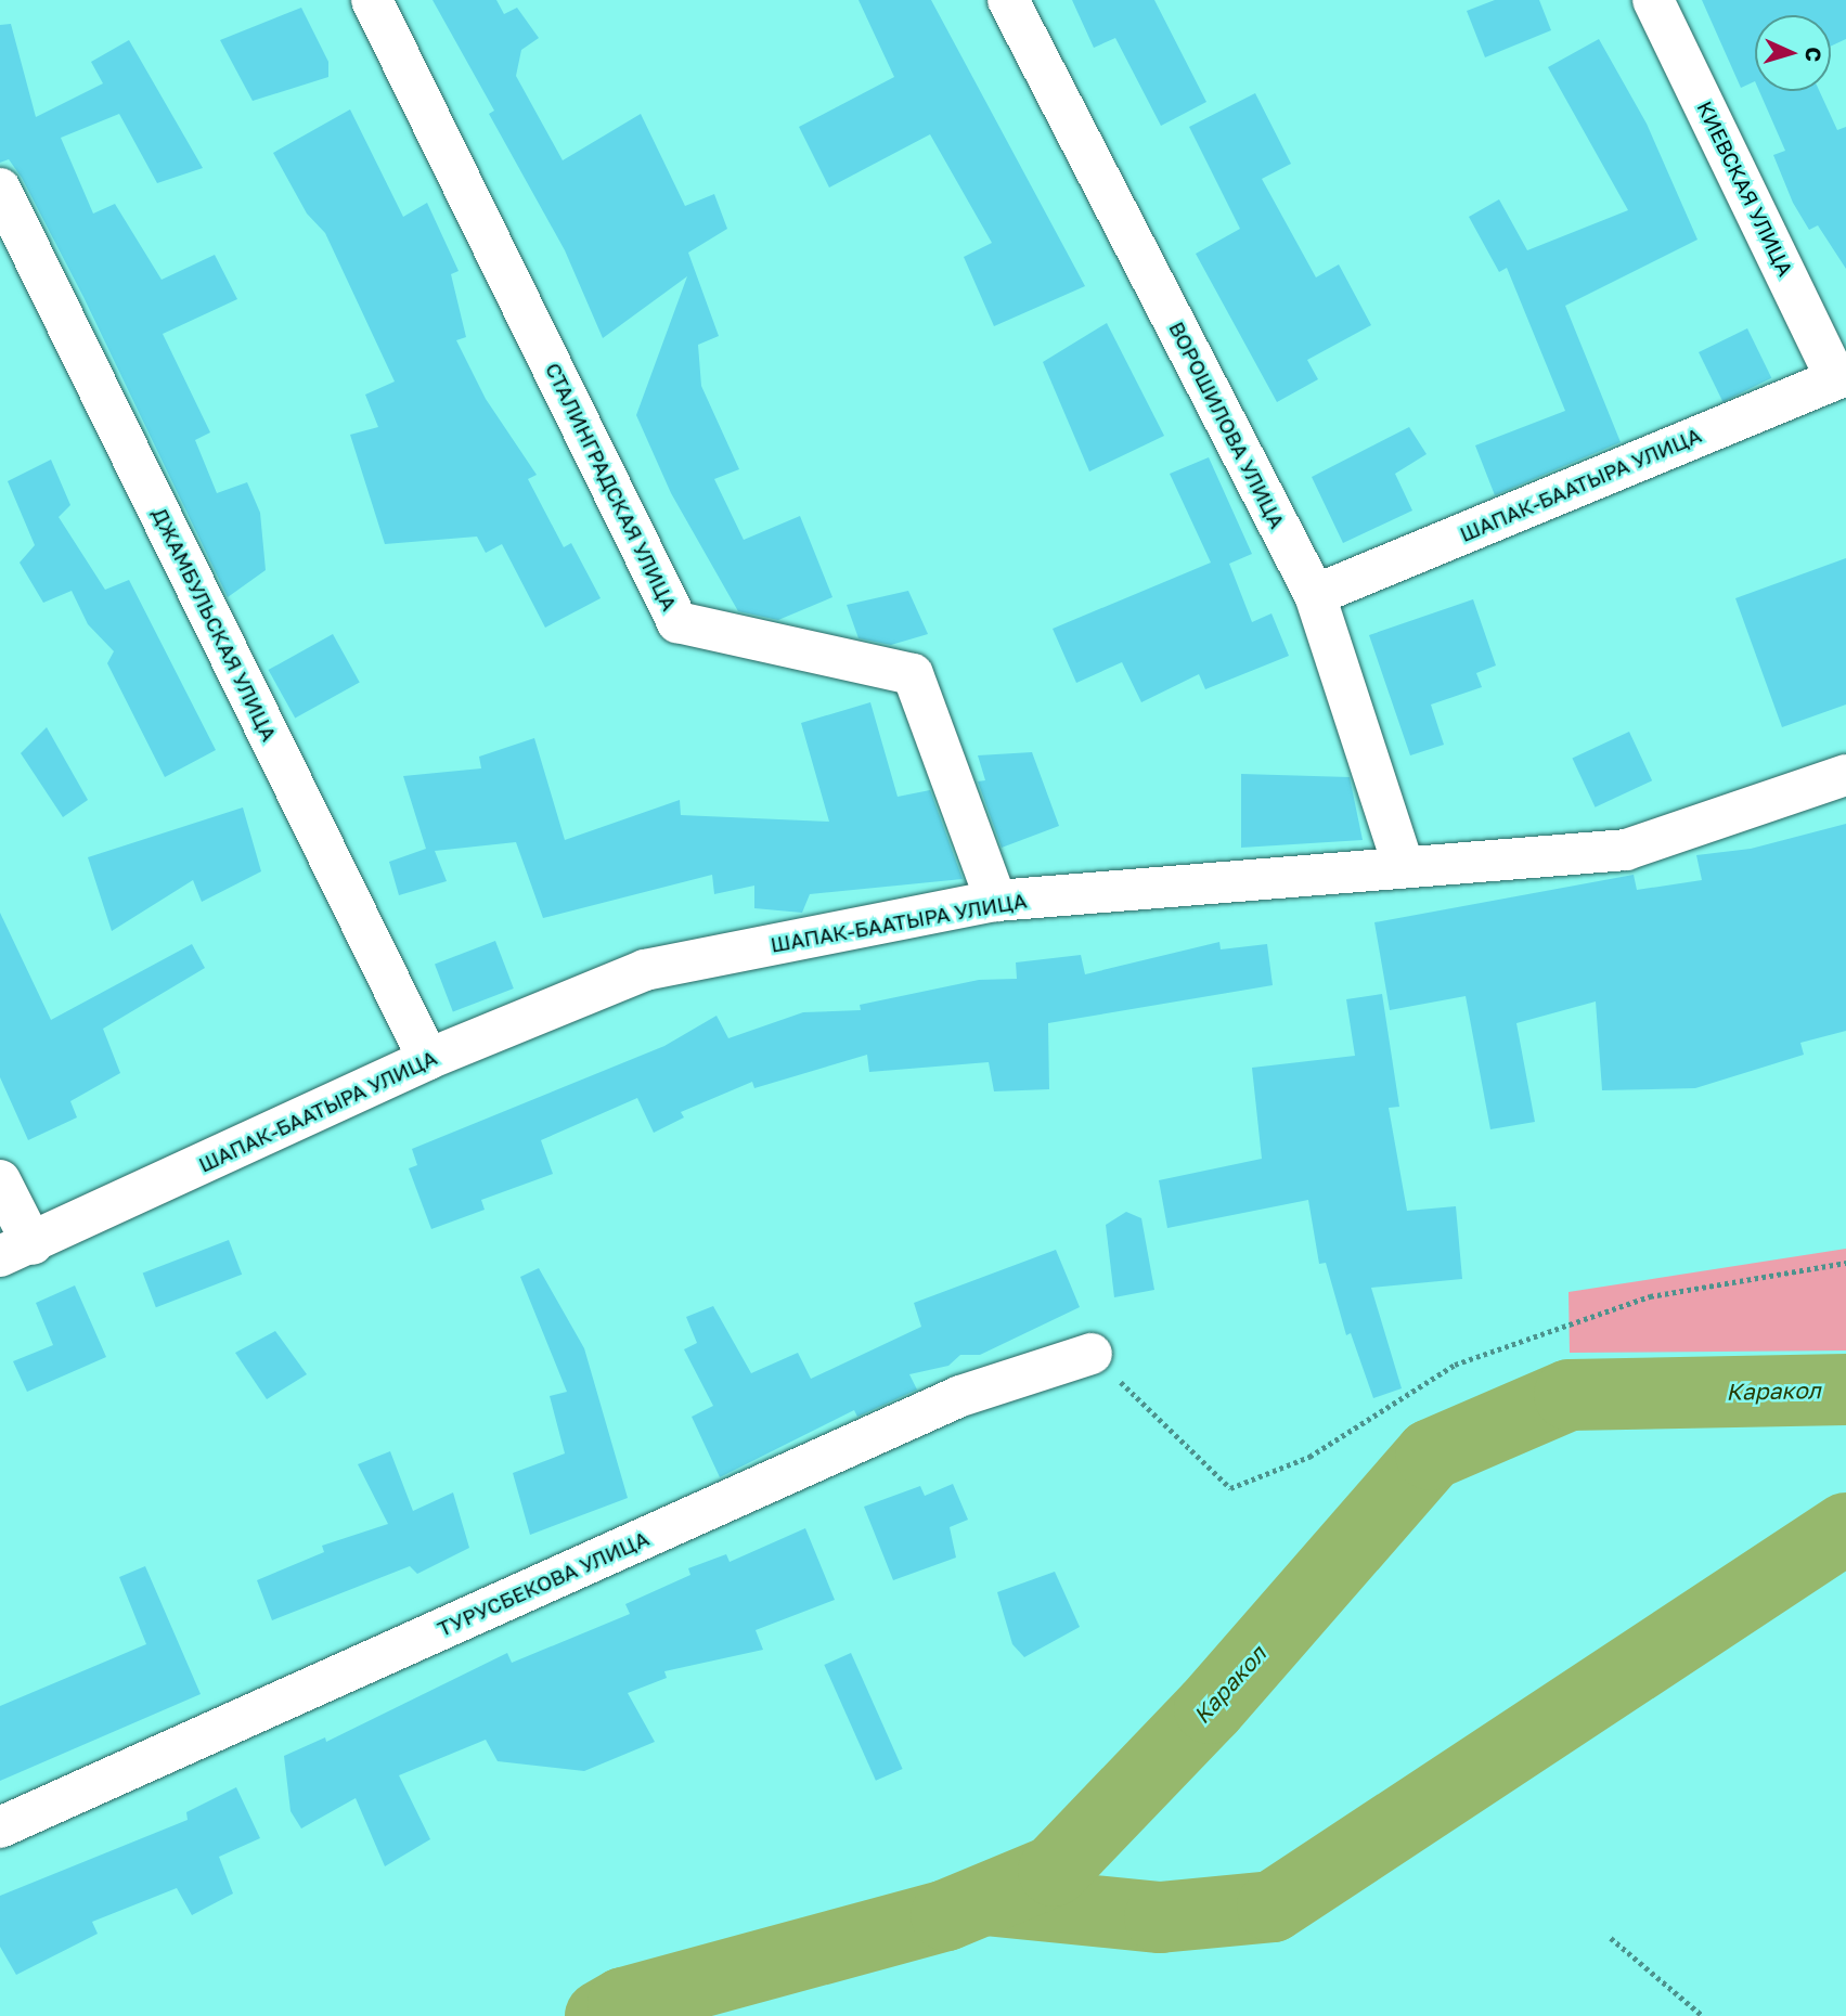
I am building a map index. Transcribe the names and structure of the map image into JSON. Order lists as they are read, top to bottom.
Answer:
{
  "streets": {
    "street": [
      "КИЕВСКАЯ УЛИЦА",
      "ВОРОШИЛОВА УЛИЦА",
      "ШАПАК-БААТЫРА УЛИЦА",
      "СТАЛИНГРАДСКАЯ УЛИЦА",
      "ДЖАМБУЛЬСКАЯ УЛИЦА",
      "ТУРУСБЕКОВА УЛИЦА"
    ]
  },
  "crossings": [
    ["КИЕВСКАЯ УЛИЦА", "ШАПАК-БААТЫРА УЛИЦА"],
    ["ВОРОШИЛОВА УЛИЦА", "ШАПАК-БААТЫРА УЛИЦА"],
    ["ШАПАК-БААТЫРА УЛИЦА", "СТАЛИНГРАДСКАЯ УЛИЦА"],
    ["ШАПАК-БААТЫРА УЛИЦА", "ДЖАМБУЛЬСКАЯ УЛИЦА"]
  ],
  "water": ["Каракол"],
  "north": "right"
}
